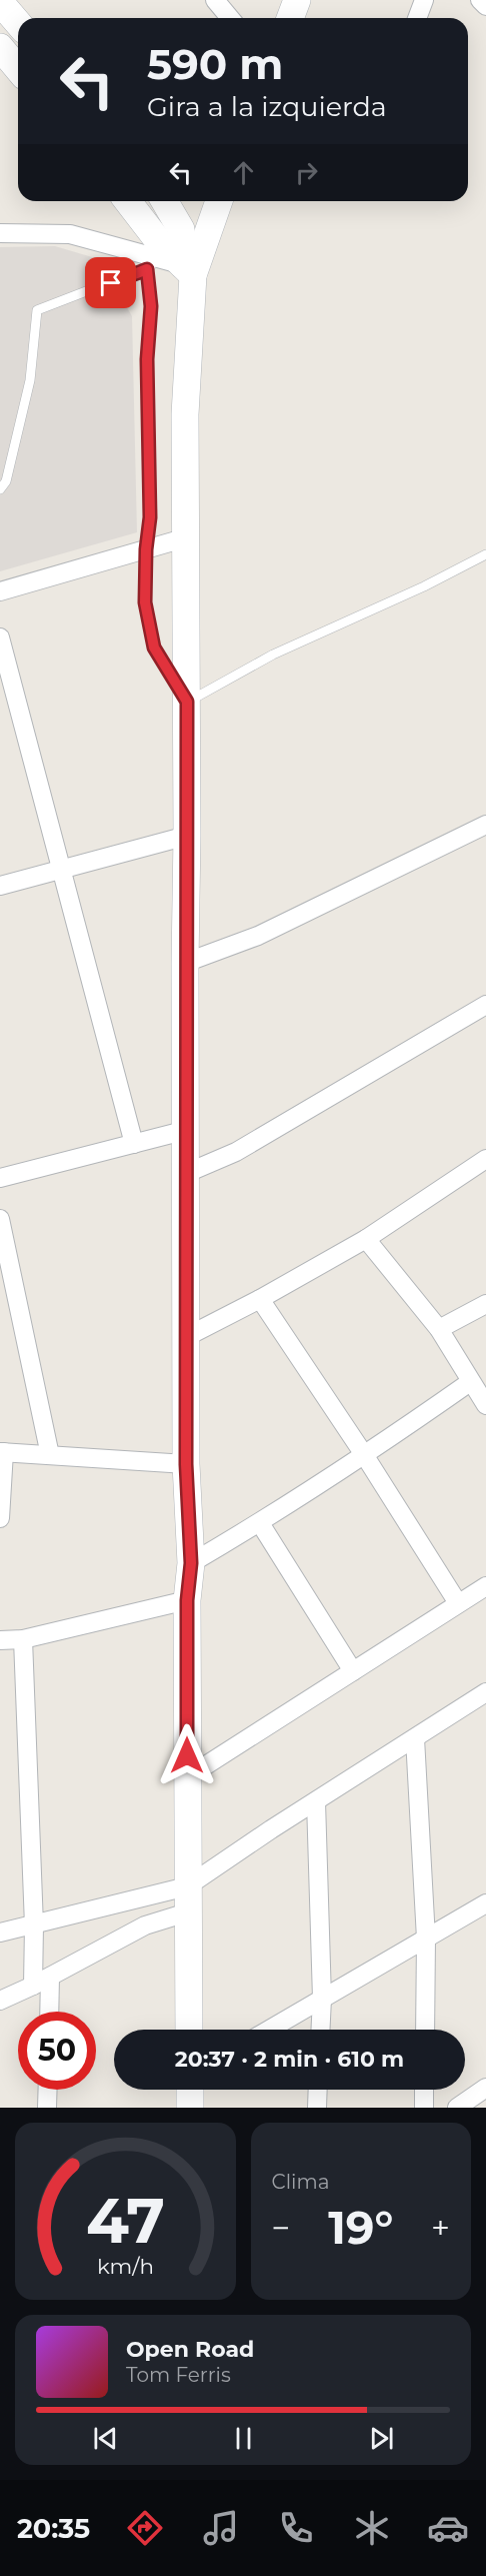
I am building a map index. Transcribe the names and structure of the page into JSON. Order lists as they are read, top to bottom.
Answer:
{
  "page": {
    "turn": ["590 m", "Gira a la izquierda"],
    "limit": "50",
    "trip": "20:37 · 2 min · 610 m",
    "tile": "Clima",
    "heat": ["−", "19°", "+"],
    "song": ["Open Road", "Tom Ferris"],
    "tabs": "20:35",
    "gauge": ["47", "km/h"]
  }
}
